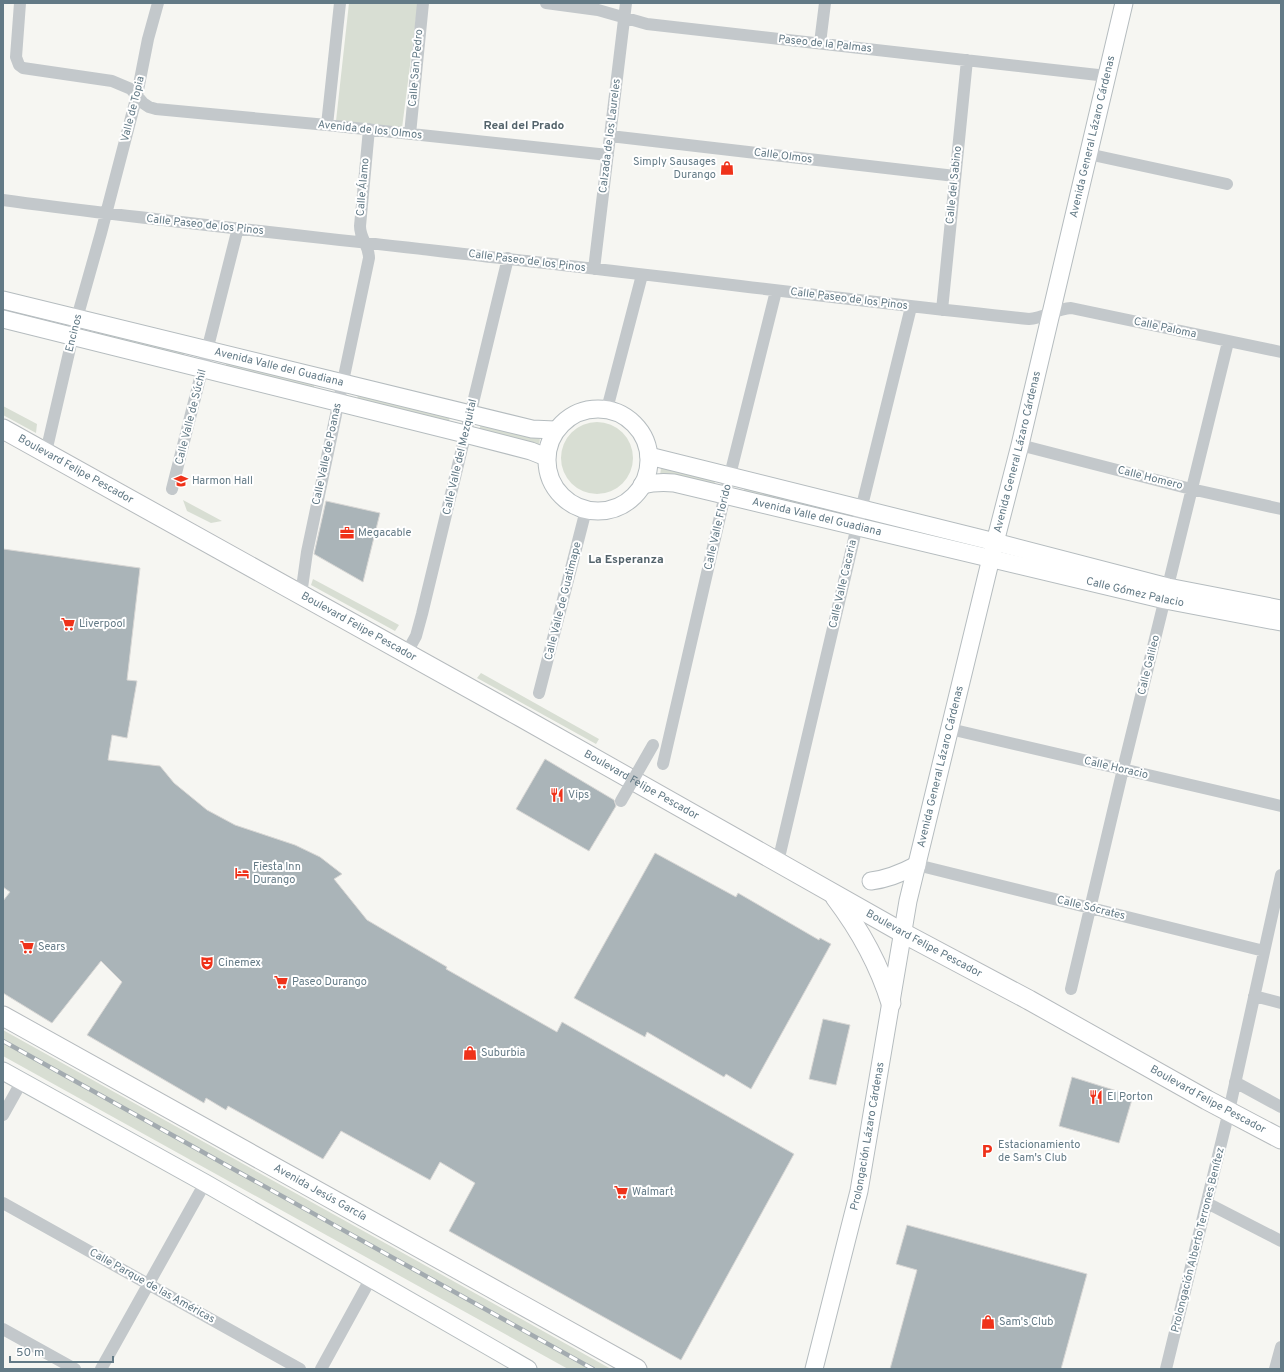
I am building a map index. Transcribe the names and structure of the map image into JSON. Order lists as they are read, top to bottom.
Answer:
{
  "streets": {
    "main road": ["Boulevard Felipe Pescador", "Avenida Jesús García"],
    "street": [
      "Paseo de la Palmas",
      "Calle San Pedro",
      "Valle de Topia",
      "Avenida de los Olmos",
      "Calzada de los Laureles",
      "Avenida General Lázaro Cárdenas",
      "Calle Olmos",
      "Calle del Sabino",
      "Calle Álamo",
      "Calle Paseo de los Pinos",
      "Calle Paloma",
      "Encinos",
      "Avenida Valle del Guadiana",
      "Calle Valle de Súchil",
      "Calle Valle de Poanas",
      "Calle Valle del Mezquital",
      "Calle Homero",
      "Calle Valle Florido",
      "Calle Valle Cacaria",
      "Calle Gómez Palacio",
      "Calle Valle de Guatimape",
      "Calle Galileo",
      "Calle Horacio",
      "Calle Sócrates",
      "Prolongación Lázaro Cárdenas",
      "Prolongación Alberto Terrones Benítez",
      "Calle Parque de las Américas"
    ]
  },
  "crossings": [
    ["Paseo de la Palmas", "Calzada de los Laureles"],
    ["Paseo de la Palmas", "Avenida General Lázaro Cárdenas"],
    ["Paseo de la Palmas", "Calle del Sabino"],
    ["Calle San Pedro", "Avenida de los Olmos"],
    ["Valle de Topia", "Avenida de los Olmos"],
    ["Valle de Topia", "Calle Paseo de los Pinos"],
    ["Valle de Topia", "Encinos"],
    ["Avenida de los Olmos", "Calzada de los Laureles"],
    ["Avenida de los Olmos", "Calle Álamo"],
    ["Calzada de los Laureles", "Calle Olmos"],
    ["Calzada de los Laureles", "Calle Paseo de los Pinos"],
    ["Avenida General Lázaro Cárdenas", "Calle Paseo de los Pinos"],
    ["Avenida General Lázaro Cárdenas", "Calle Paloma"],
    ["Avenida General Lázaro Cárdenas", "Avenida Valle del Guadiana"],
    ["Avenida General Lázaro Cárdenas", "Calle Homero"],
    ["Avenida General Lázaro Cárdenas", "Calle Gómez Palacio"],
    ["Avenida General Lázaro Cárdenas", "Calle Horacio"],
    ["Avenida General Lázaro Cárdenas", "Calle Sócrates"],
    ["Avenida General Lázaro Cárdenas", "Prolongación Lázaro Cárdenas"],
    ["Calle Olmos", "Calle del Sabino"],
    ["Calle del Sabino", "Calle Paseo de los Pinos"],
    ["Calle Álamo", "Calle Paseo de los Pinos"],
    ["Calle Álamo", "Calle Valle de Poanas"],
    ["Calle Paseo de los Pinos", "Calle Paloma"],
    ["Calle Paseo de los Pinos", "Encinos"],
    ["Calle Paseo de los Pinos", "Calle Valle de Súchil"],
    ["Calle Paseo de los Pinos", "Calle Valle de Poanas"],
    ["Calle Paseo de los Pinos", "Calle Valle del Mezquital"],
    ["Calle Paseo de los Pinos", "Calle Valle Florido"],
    ["Calle Paseo de los Pinos", "Calle Valle Cacaria"],
    ["Calle Paloma", "Calle Galileo"],
    ["Encinos", "Avenida Valle del Guadiana"],
    ["Encinos", "Boulevard Felipe Pescador"],
    ["Avenida Valle del Guadiana", "Calle Valle de Súchil"],
    ["Avenida Valle del Guadiana", "Calle Valle de Poanas"],
    ["Avenida Valle del Guadiana", "Calle Valle del Mezquital"],
    ["Avenida Valle del Guadiana", "Calle Valle Florido"],
    ["Avenida Valle del Guadiana", "Calle Valle Cacaria"],
    ["Avenida Valle del Guadiana", "Calle Gómez Palacio"],
    ["Avenida Valle del Guadiana", "Calle Valle de Guatimape"],
    ["Calle Valle de Poanas", "Boulevard Felipe Pescador"],
    ["Calle Valle del Mezquital", "Boulevard Felipe Pescador"],
    ["Boulevard Felipe Pescador", "Calle Valle Cacaria"],
    ["Boulevard Felipe Pescador", "Prolongación Lázaro Cárdenas"],
    ["Boulevard Felipe Pescador", "Prolongación Alberto Terrones Benítez"],
    ["Calle Homero", "Calle Galileo"],
    ["Calle Gómez Palacio", "Calle Galileo"],
    ["Calle Galileo", "Calle Horacio"],
    ["Calle Galileo", "Calle Sócrates"],
    ["Calle Sócrates", "Prolongación Alberto Terrones Benítez"]
  ],
  "districts": ["Real del Prado", "La Esperanza"],
  "places": {
    "shop": ["Simply Sausages Durango", "Suburbia", "Sam's Club"],
    "school or university": ["Harmon Hall"],
    "office": ["Megacable"],
    "supermarket": [
      "Liverpool",
      "Sears",
      "Paseo Durango",
      "Walmart"
    ],
    "restaurant": ["Vips", "El Porton"],
    "hotel": ["Fiesta Inn Durango"],
    "theatre": ["Cinemex"],
    "parking": ["Estacionamiento de Sam's Club"]
  },
  "scale_bar": "50 m"
}
